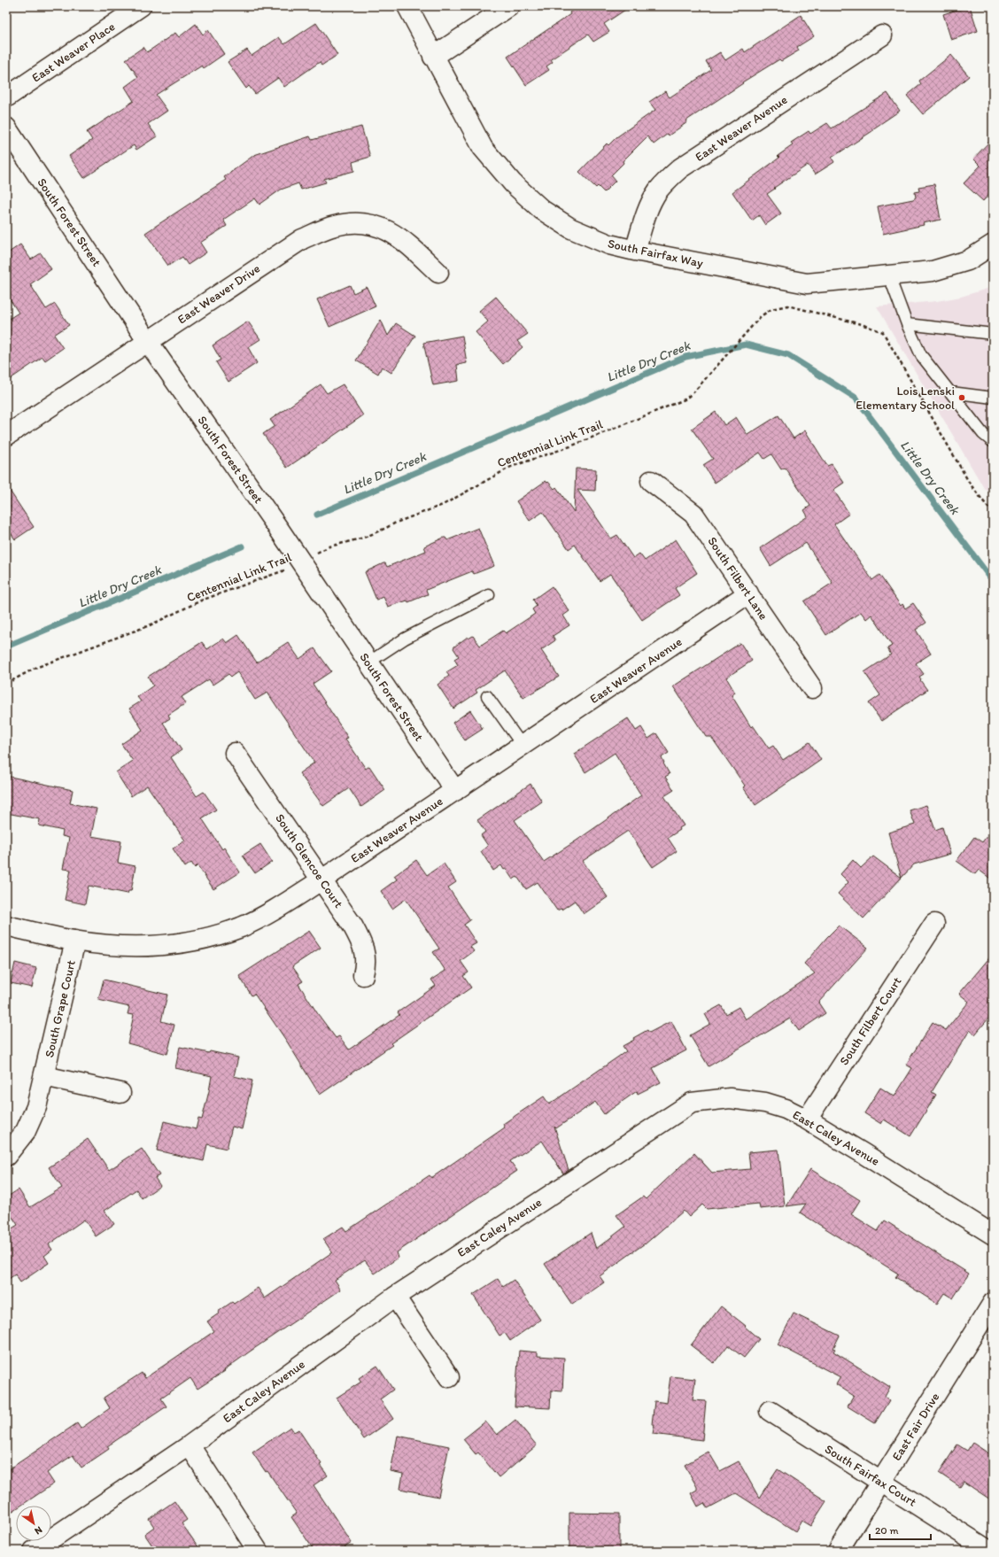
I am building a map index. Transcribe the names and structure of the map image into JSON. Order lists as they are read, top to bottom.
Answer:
{
  "streets": {
    "street": [
      "East Weaver Place",
      "East Weaver Avenue",
      "South Forest Street",
      "South Fairfax Way",
      "East Weaver Drive",
      "South Filbert Lane",
      "South Glencoe Court",
      "South Grape Court",
      "South Filbert Court",
      "East Caley Avenue",
      "East Fair Drive",
      "South Fairfax Court"
    ],
    "path": ["Centennial Link Trail"]
  },
  "crossings": [
    ["East Weaver Avenue", "South Forest Street"],
    ["East Weaver Avenue", "South Fairfax Way"],
    ["East Weaver Avenue", "South Filbert Lane"],
    ["East Weaver Avenue", "South Glencoe Court"],
    ["East Weaver Avenue", "South Grape Court"],
    ["South Forest Street", "East Weaver Drive"],
    ["South Forest Street", "Centennial Link Trail"],
    ["South Filbert Court", "East Caley Avenue"],
    ["East Fair Drive", "South Fairfax Court"]
  ],
  "water": ["Little Dry Creek"],
  "places": ["Lois Lenski Elementary School"],
  "scale_bar": "20 m",
  "north": "bottom right"
}
